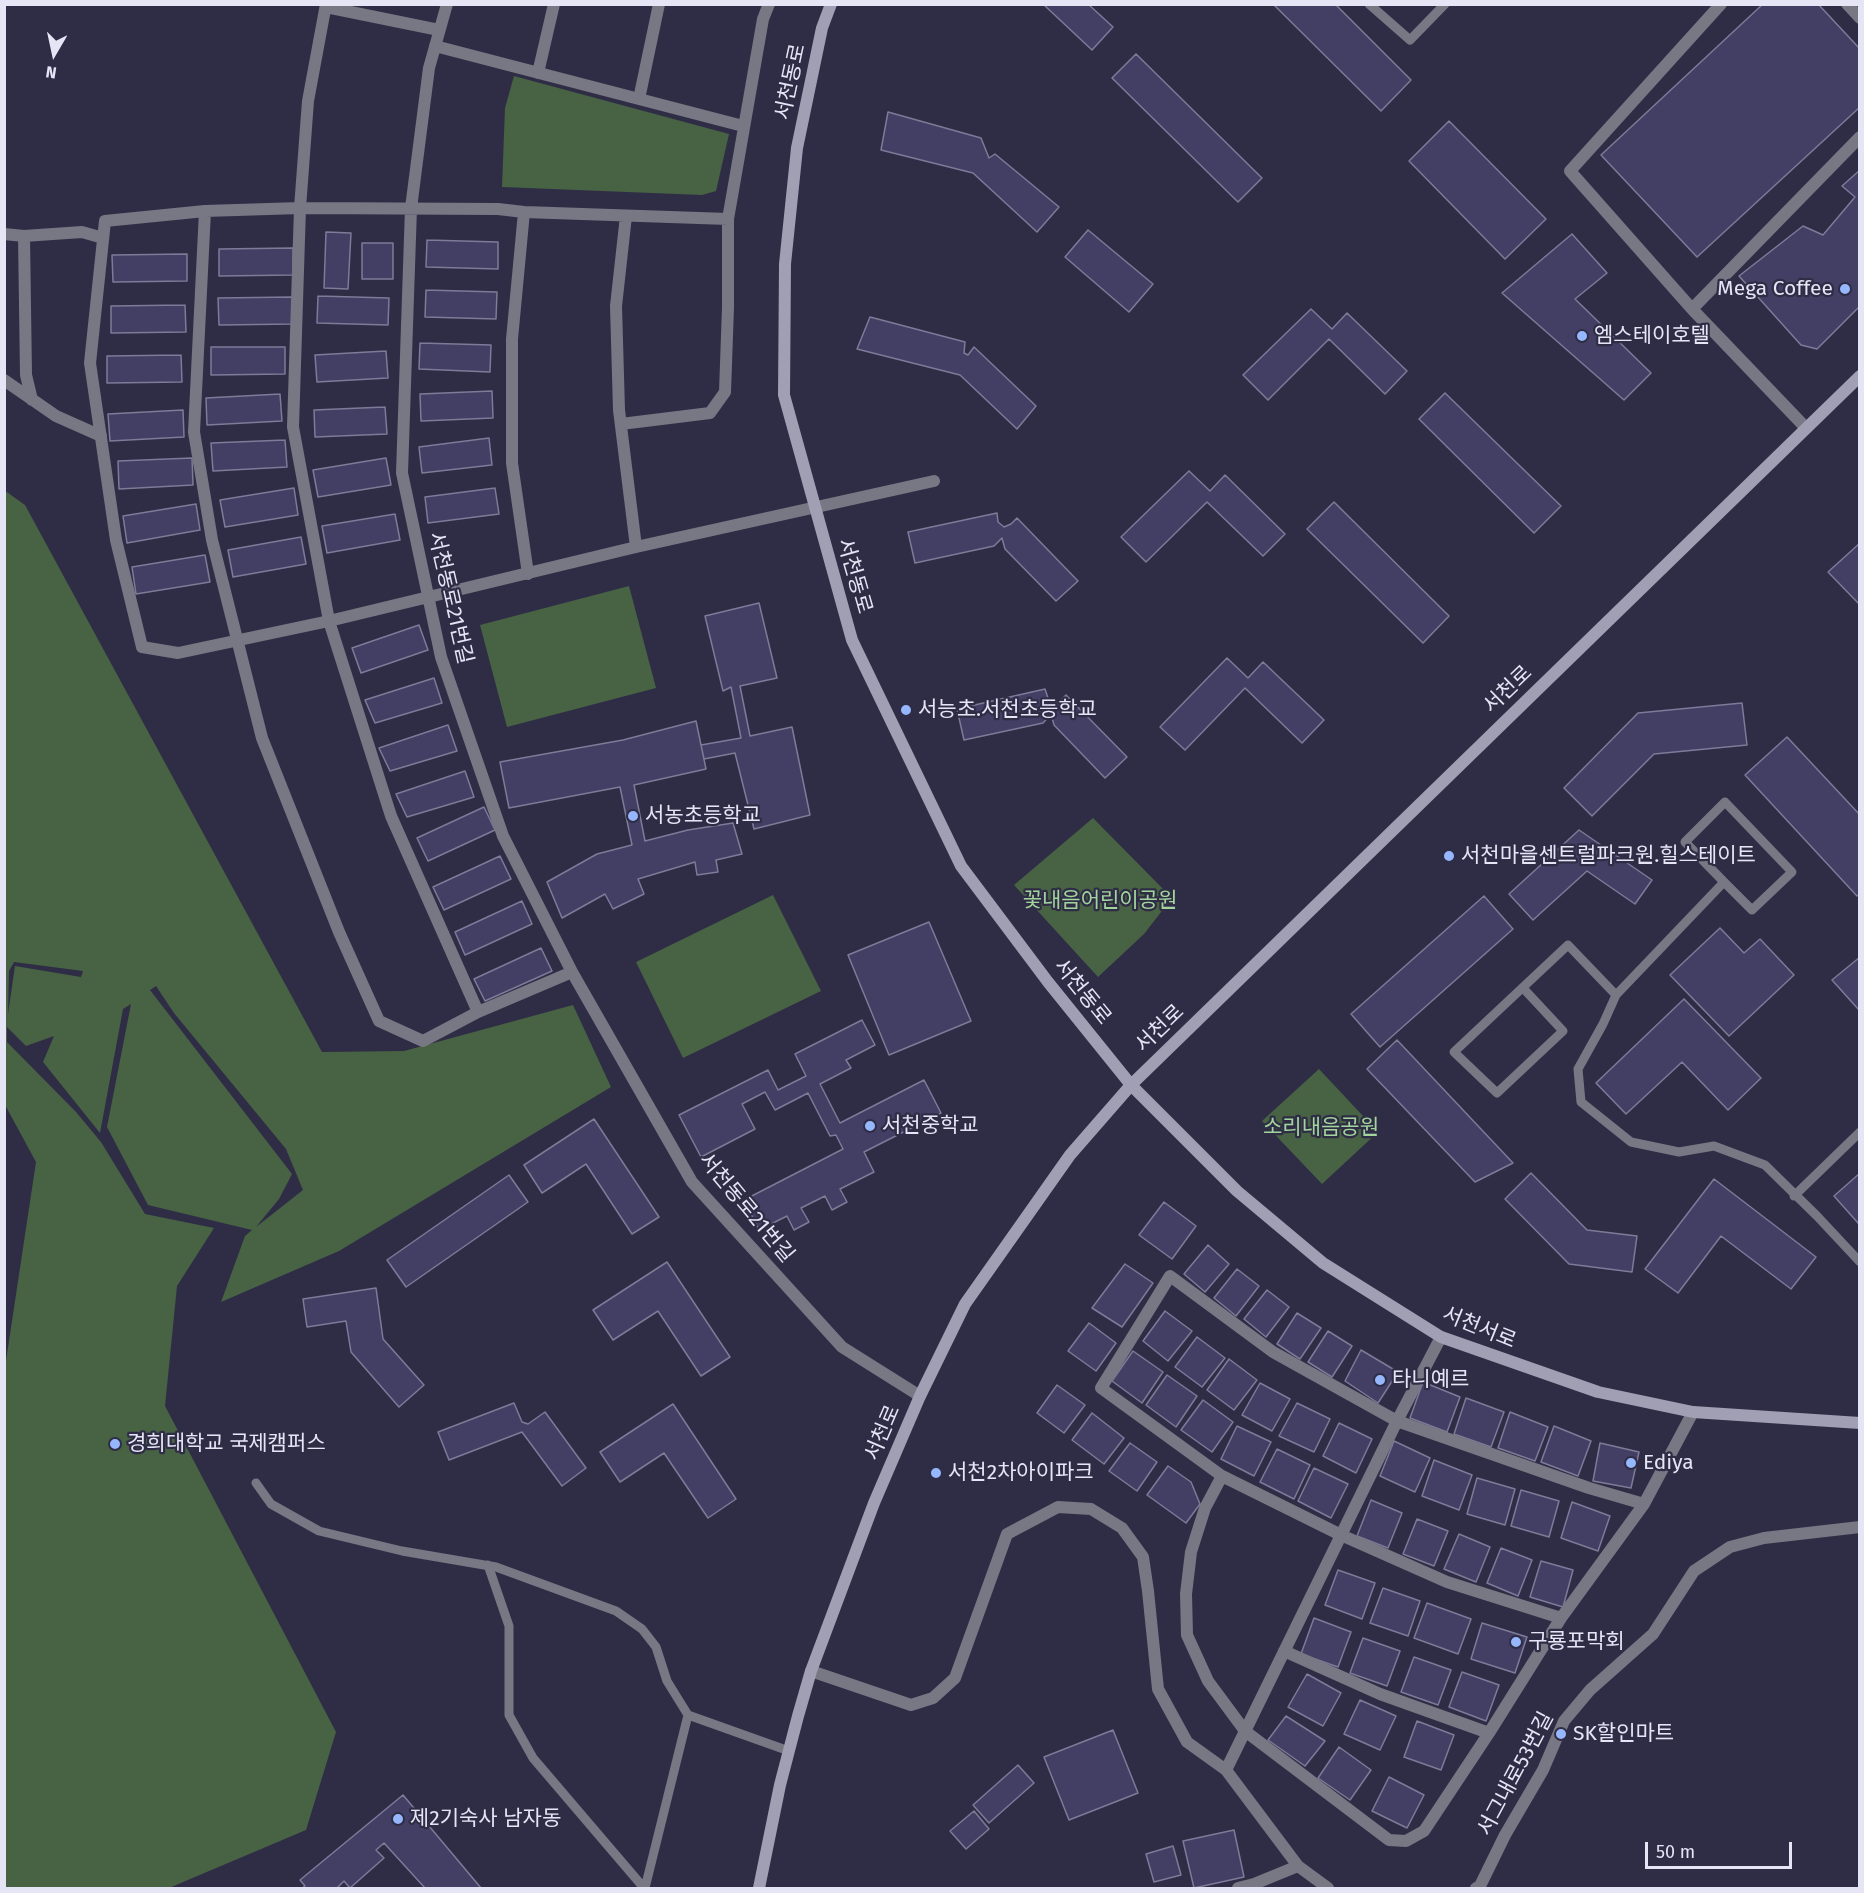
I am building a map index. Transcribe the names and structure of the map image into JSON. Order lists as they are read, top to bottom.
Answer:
{
  "streets": {
    "street": [
      "서천동로",
      "서천동로21번길",
      "서천로",
      "서천서로",
      "서그내로53번길"
    ]
  },
  "crossings": [
    ["서천동로", "서천로"],
    ["서천동로", "서천서로"],
    ["서천동로21번길", "서천로"],
    ["서천로", "서천서로"]
  ],
  "parks": ["꽃내음어린이공원", "소리내음공원"],
  "places": [
    "Mega Coffee",
    "엠스테이호텔",
    "서능초.서천초등학교",
    "서농초등학교",
    "서천마을센트럴파크원.힐스테이트",
    "서천중학교",
    "타니예르",
    "경희대학교 국제캠퍼스",
    "Ediya",
    "서천2차아이파크",
    "구룡포막회",
    "SK할인마트",
    "제2기숙사 남자동"
  ],
  "scale_bar": "50 m",
  "north": "bottom"
}
